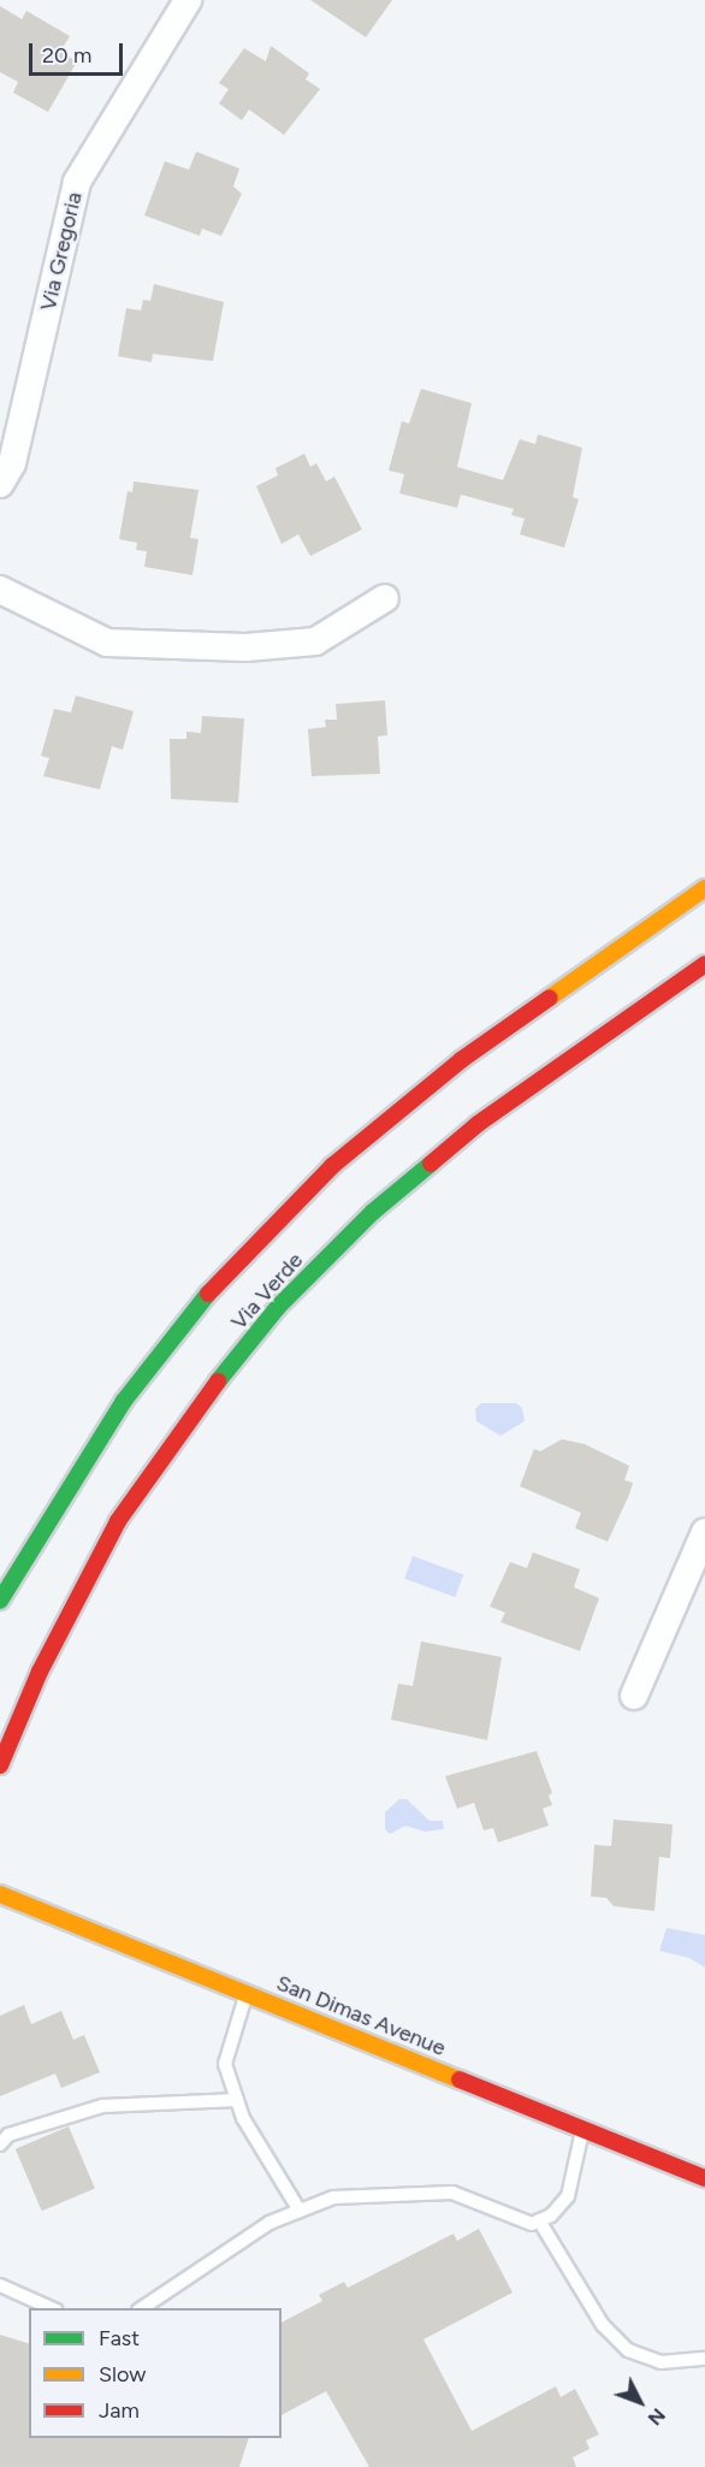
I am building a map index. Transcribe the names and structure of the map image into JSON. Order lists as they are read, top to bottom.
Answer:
{
  "streets": {
    "main road": ["Via Verde", "San Dimas Avenue"],
    "street": ["Via Gregoria"]
  },
  "legend": ["Fast", "Slow", "Jam"],
  "scale_bar": "20 m",
  "north": "bottom right"
}
